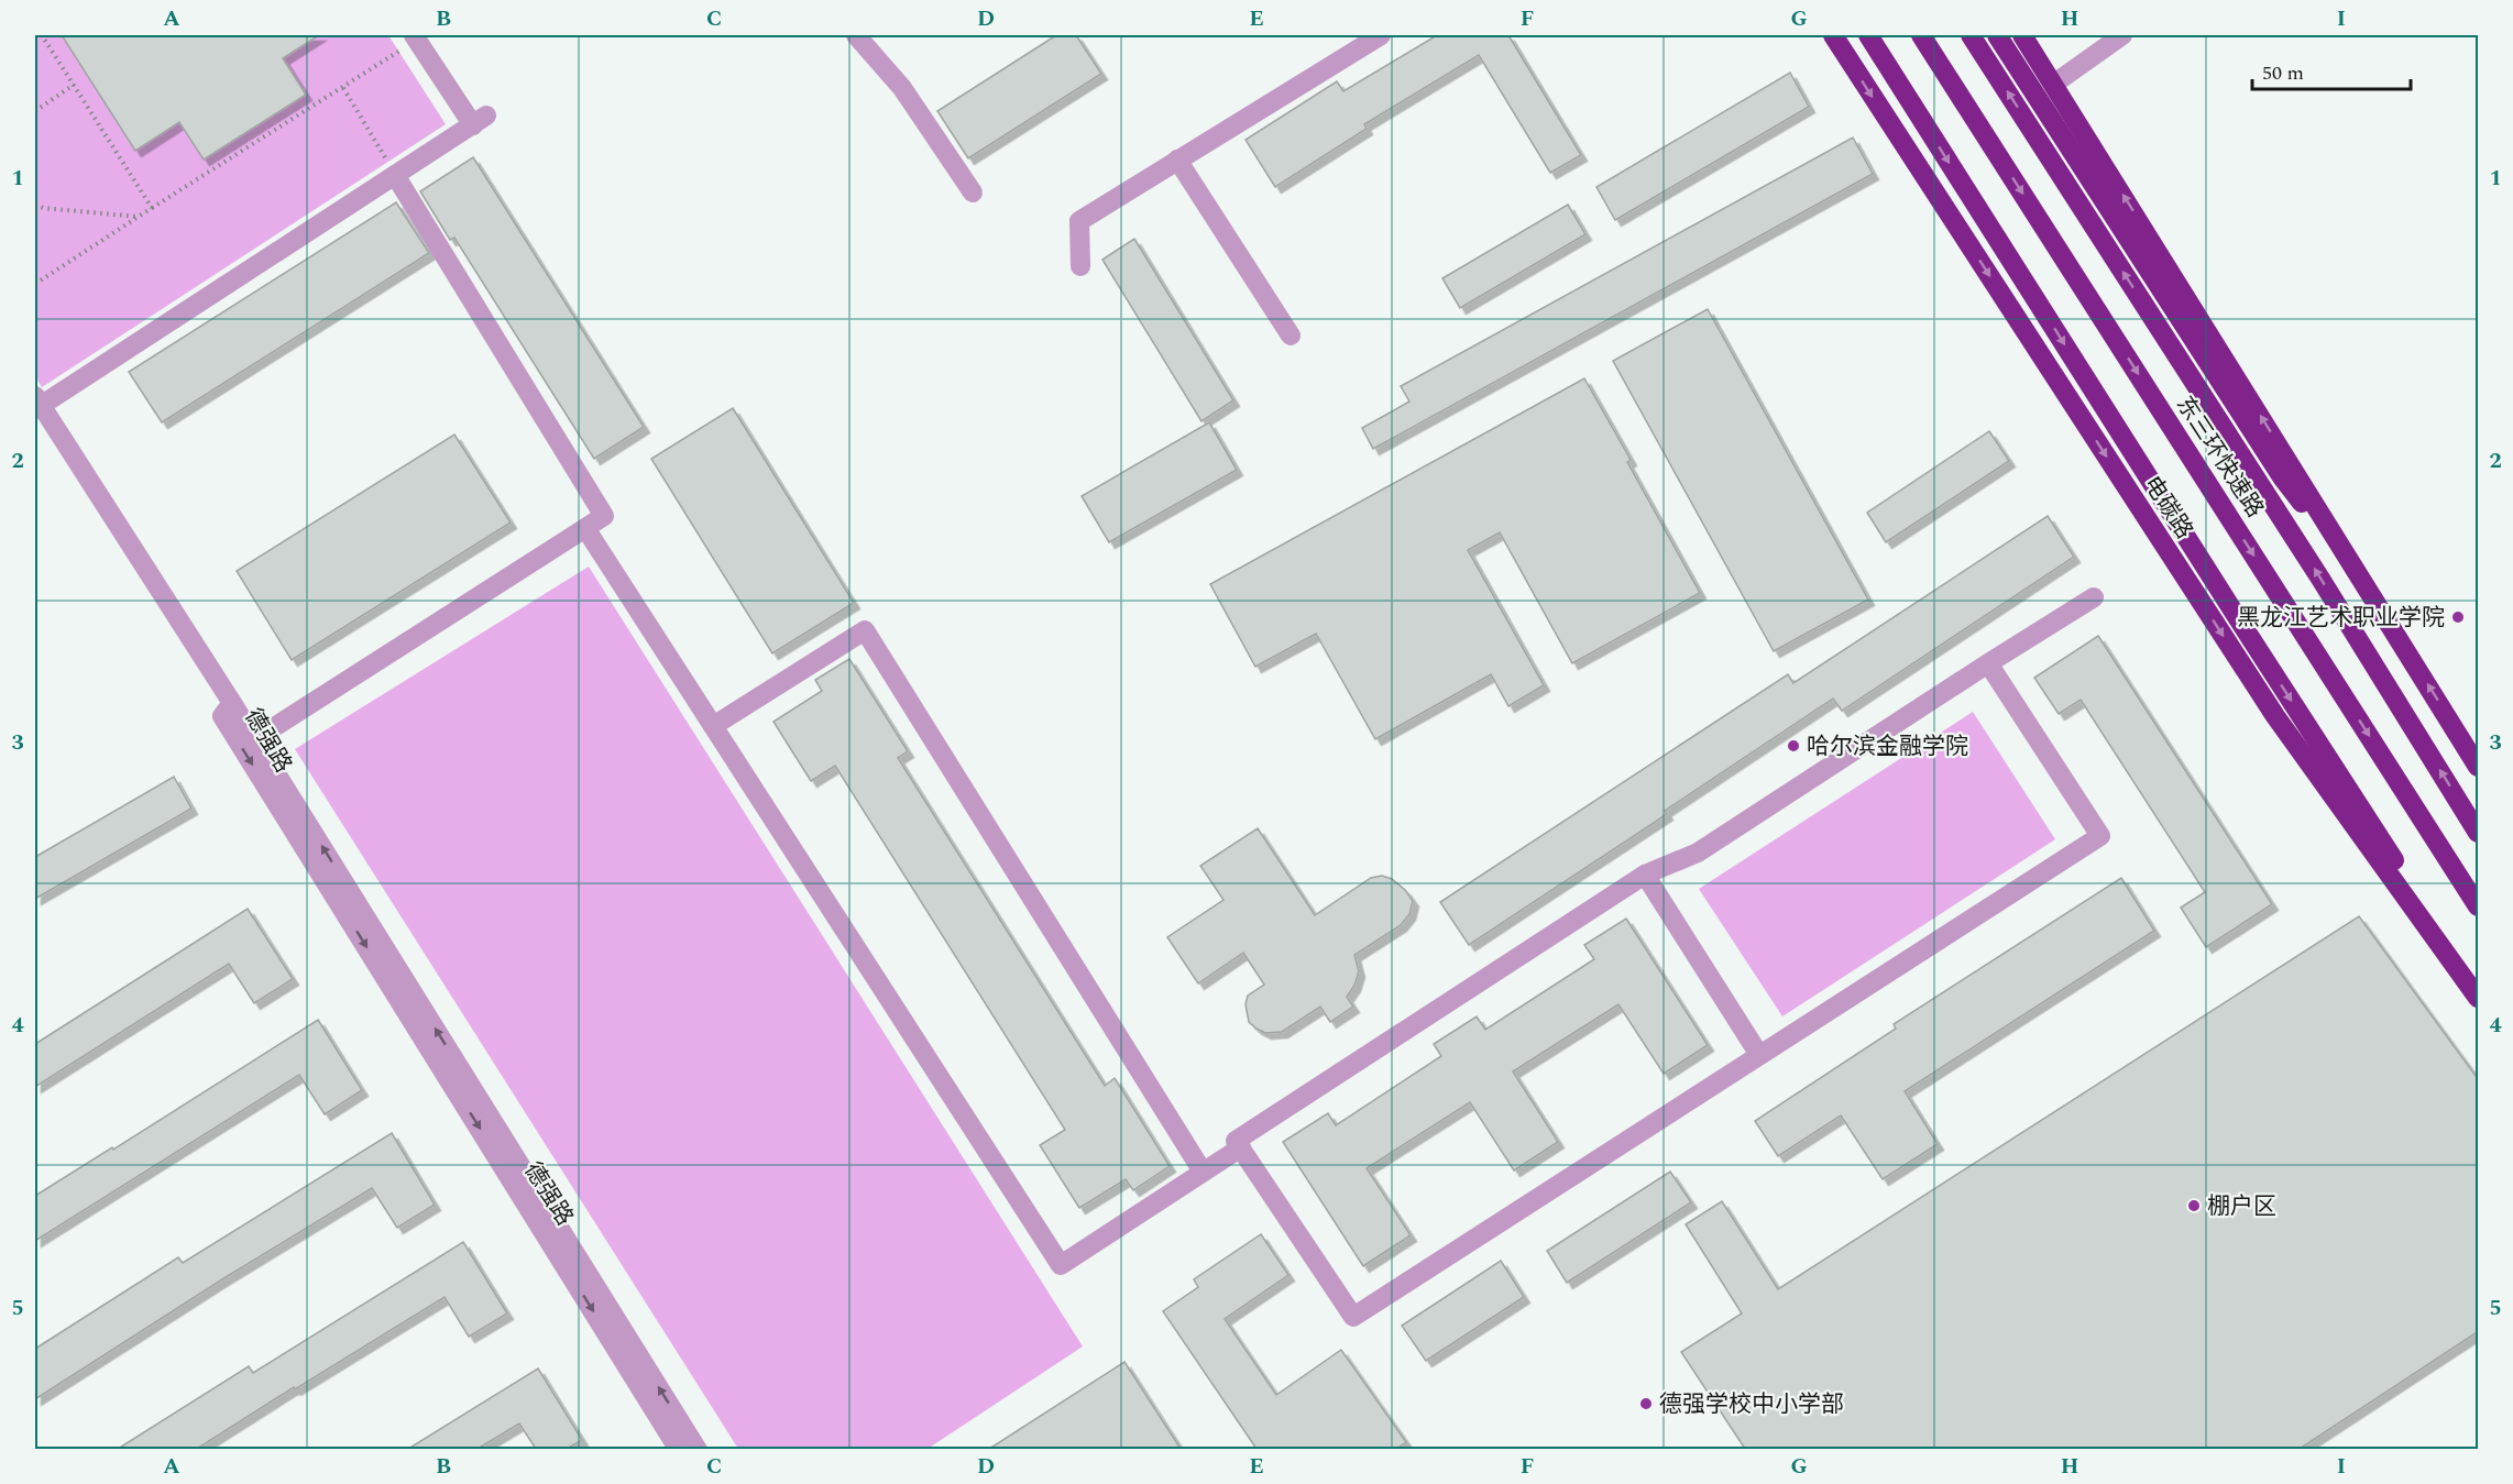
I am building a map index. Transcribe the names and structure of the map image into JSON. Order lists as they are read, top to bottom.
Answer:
{
  "streets": {
    "highway": ["东三环快速路", "电碳路"],
    "street": ["德强路"]
  },
  "places": [
    "黑龙江艺术职业学院",
    "哈尔滨金融学院",
    "棚户区",
    "德强学校中小学部"
  ],
  "scale_bar": "50 m",
  "grid": {
    "columns": [
      "A",
      "B",
      "C",
      "D",
      "E",
      "F",
      "G",
      "H",
      "I"
    ],
    "rows": [
      "1",
      "2",
      "3",
      "4",
      "5"
    ]
  }
}
